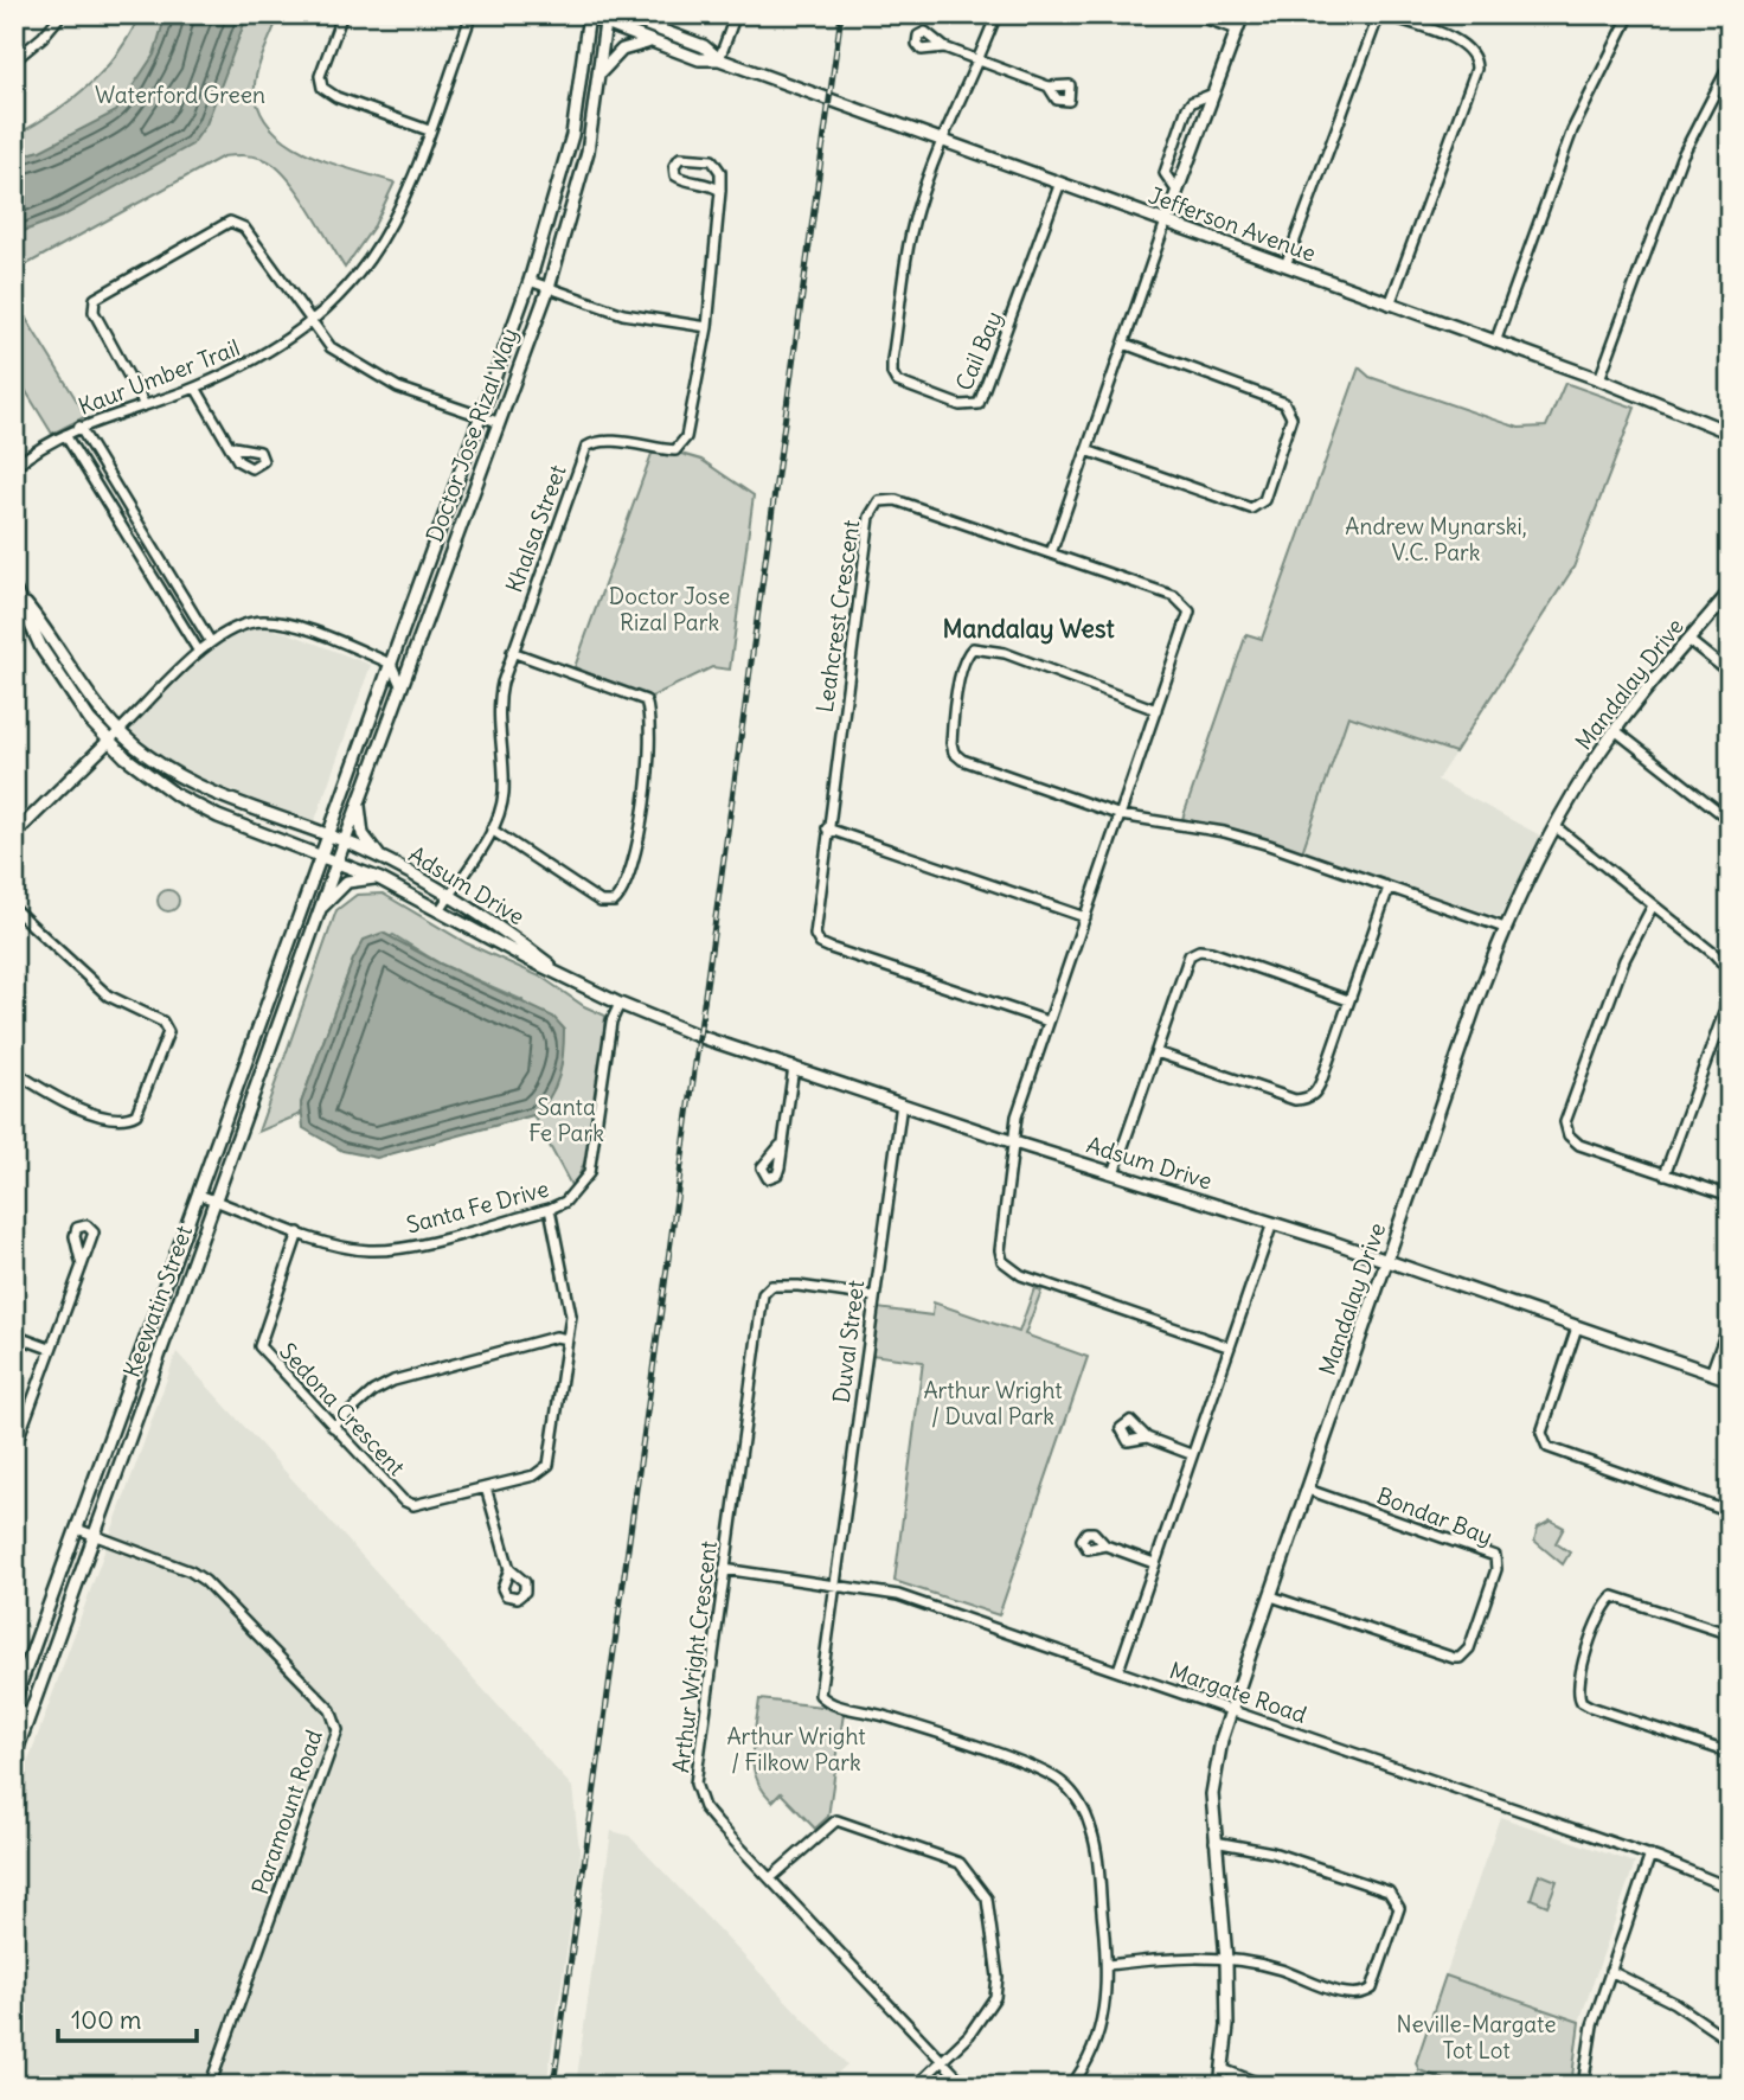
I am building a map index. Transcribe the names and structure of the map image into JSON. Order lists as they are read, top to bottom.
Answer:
{
  "streets": {
    "street": [
      "Jefferson Avenue",
      "Cail Bay",
      "Kaur Umber Trail",
      "Doctor Jose Rizal Way",
      "Khalsa Street",
      "Leahcrest Crescent",
      "Mandalay Drive",
      "Adsum Drive",
      "Santa Fe Drive",
      "Keewatin Street",
      "Duval Street",
      "Sedona Crescent",
      "Bondar Bay",
      "Arthur Wright Crescent",
      "Margate Road",
      "Paramount Road"
    ]
  },
  "crossings": [
    ["Jefferson Avenue", "Cail Bay"],
    ["Jefferson Avenue", "Doctor Jose Rizal Way"],
    ["Doctor Jose Rizal Way", "Adsum Drive"],
    ["Doctor Jose Rizal Way", "Keewatin Street"],
    ["Khalsa Street", "Adsum Drive"],
    ["Leahcrest Crescent", "Adsum Drive"],
    ["Mandalay Drive", "Adsum Drive"],
    ["Mandalay Drive", "Bondar Bay"],
    ["Mandalay Drive", "Margate Road"],
    ["Adsum Drive", "Santa Fe Drive"],
    ["Adsum Drive", "Keewatin Street"],
    ["Adsum Drive", "Duval Street"],
    ["Santa Fe Drive", "Keewatin Street"],
    ["Santa Fe Drive", "Sedona Crescent"],
    ["Keewatin Street", "Paramount Road"],
    ["Duval Street", "Arthur Wright Crescent"],
    ["Duval Street", "Margate Road"],
    ["Arthur Wright Crescent", "Margate Road"]
  ],
  "districts": ["Mandalay West"],
  "parks": [
    "Waterford Green",
    "Andrew Mynarski, V.C. Park",
    "Doctor Jose Rizal Park",
    "Santa Fe Park",
    "Arthur Wright / Duval Park",
    "Arthur Wright / Filkow Park",
    "Neville-Margate Tot Lot"
  ],
  "scale_bar": "100 m"
}
